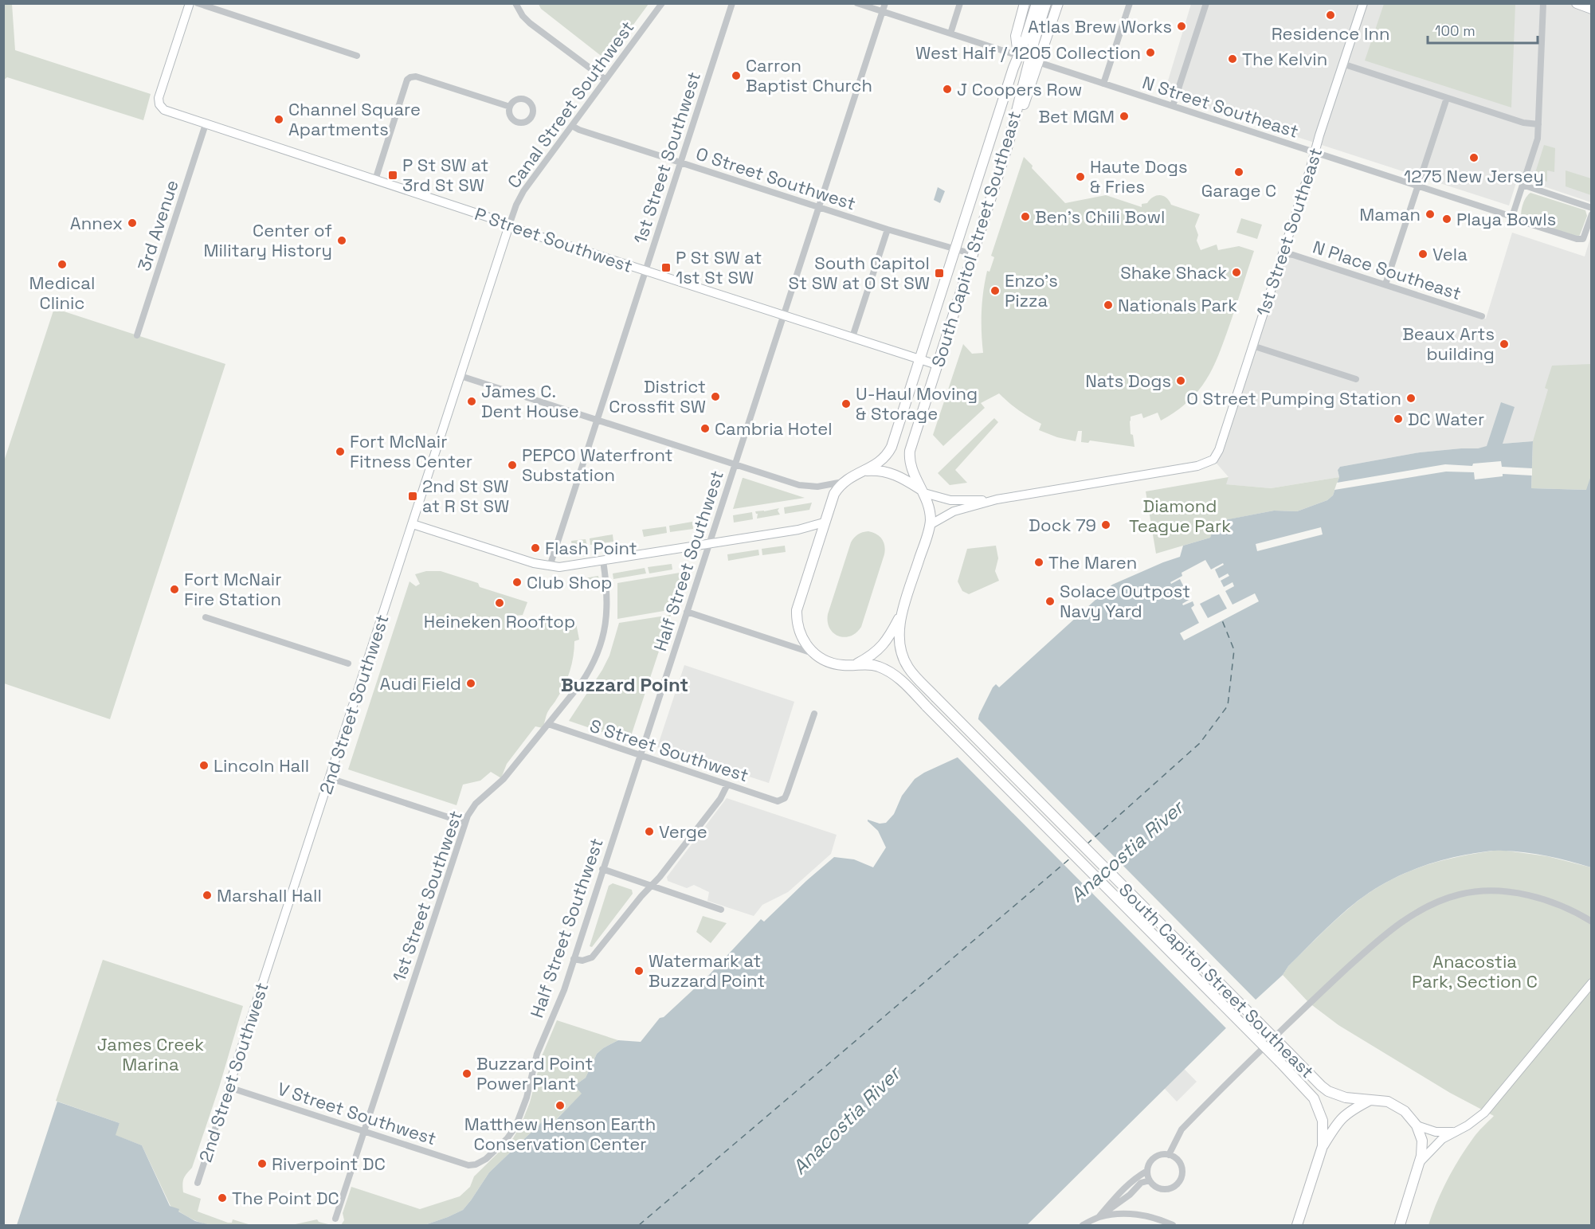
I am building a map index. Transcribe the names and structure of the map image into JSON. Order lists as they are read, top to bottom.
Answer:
{
  "streets": {
    "main road": ["South Capitol Street Southeast"],
    "street": [
      "Canal Street Southwest",
      "N Street Southeast",
      "1st Street Southwest",
      "O Street Southwest",
      "3rd Avenue",
      "1st Street Southeast",
      "P Street Southwest",
      "N Place Southeast",
      "Half Street Southwest",
      "2nd Street Southwest",
      "S Street Southwest",
      "V Street Southwest"
    ]
  },
  "crossings": [
    ["Canal Street Southwest", "O Street Southwest"],
    ["Canal Street Southwest", "P Street Southwest"],
    ["Canal Street Southwest", "2nd Street Southwest"],
    ["N Street Southeast", "1st Street Southeast"],
    ["N Street Southeast", "South Capitol Street Southeast"],
    ["N Street Southeast", "Half Street Southwest"],
    ["1st Street Southwest", "O Street Southwest"],
    ["1st Street Southwest", "P Street Southwest"],
    ["1st Street Southwest", "S Street Southwest"],
    ["1st Street Southwest", "V Street Southwest"],
    ["O Street Southwest", "South Capitol Street Southeast"],
    ["O Street Southwest", "Half Street Southwest"],
    ["3rd Avenue", "P Street Southwest"],
    ["1st Street Southeast", "N Place Southeast"],
    ["South Capitol Street Southeast", "P Street Southwest"],
    ["P Street Southwest", "Half Street Southwest"],
    ["P Street Southwest", "2nd Street Southwest"],
    ["Half Street Southwest", "S Street Southwest"],
    ["Half Street Southwest", "V Street Southwest"],
    ["2nd Street Southwest", "V Street Southwest"]
  ],
  "districts": ["Buzzard Point"],
  "water": ["Anacostia River"],
  "parks": ["Diamond Teague Park", "Anacostia Park, Section C", "James Creek Marina"],
  "places": {
    "other": [
      "Residence Inn",
      "Atlas Brew Works",
      "West Half / 1205 Collection",
      "The Kelvin",
      "Carron Baptist Church",
      "J Coopers Row",
      "Bet MGM",
      "Channel Square Apartments",
      "1275 New Jersey",
      "Garage C",
      "Haute Dogs & Fries",
      "Maman",
      "Ben's Chili Bowl",
      "Playa Bowls",
      "Annex",
      "Center of Military History",
      "Vela",
      "Medical Clinic",
      "Shake Shack",
      "Enzo's Pizza",
      "Nationals Park",
      "Beaux Arts building",
      "Nats Dogs",
      "District Crossfit SW",
      "O Street Pumping Station",
      "James C. Dent House",
      "U-Haul Moving & Storage",
      "DC Water",
      "Cambria Hotel",
      "Fort McNair Fitness Center",
      "PEPCO Waterfront Substation",
      "Dock 79",
      "Flash Point",
      "The Maren",
      "Club Shop",
      "Fort McNair Fire Station",
      "Solace Outpost Navy Yard",
      "Heineken Rooftop",
      "Audi Field",
      "Lincoln Hall",
      "Verge",
      "Marshall Hall",
      "Watermark at Buzzard Point",
      "Buzzard Point Power Plant",
      "Matthew Henson Earth Conservation Center",
      "Riverpoint DC",
      "The Point DC"
    ],
    "transit": [
      "P St SW at 3rd St SW",
      "P St SW at 1st St SW",
      "South Capitol St SW at O St SW",
      "2nd St SW at R St SW"
    ]
  },
  "scale_bar": "100 m"
}
